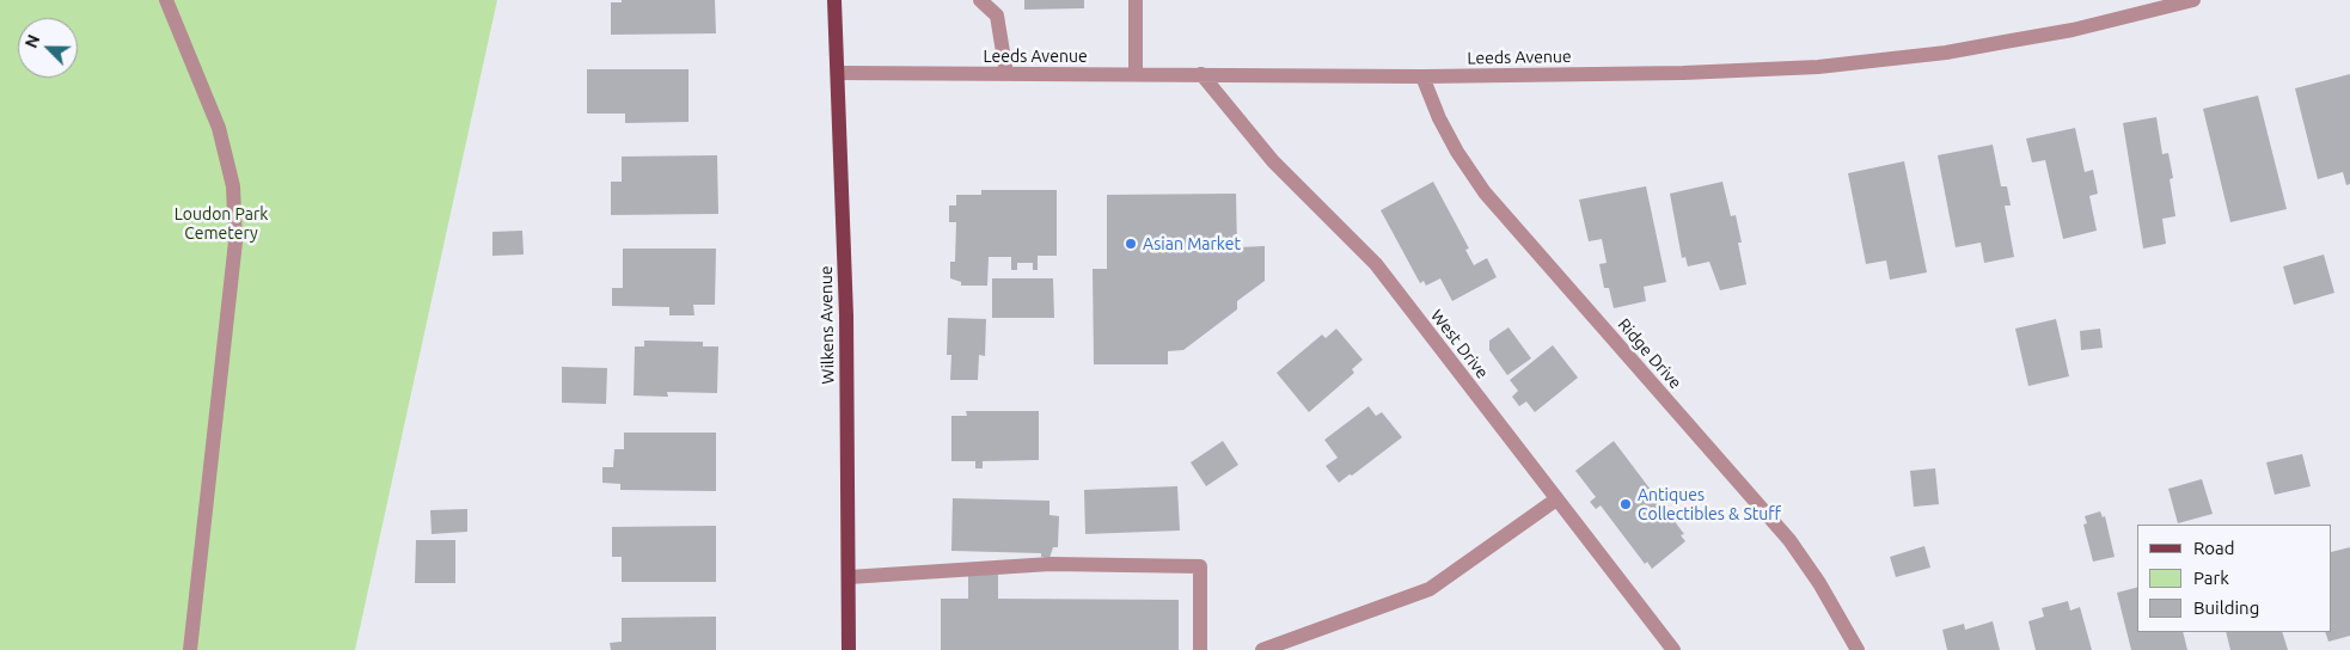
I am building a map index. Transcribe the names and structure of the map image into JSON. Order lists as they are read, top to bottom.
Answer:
{
  "streets": {
    "main road": ["Wilkens Avenue"],
    "street": ["Leeds Avenue", "West Drive", "Ridge Drive"]
  },
  "crossings": [
    ["Leeds Avenue", "Wilkens Avenue"],
    ["Leeds Avenue", "West Drive"],
    ["Leeds Avenue", "Ridge Drive"]
  ],
  "parks": ["Loudon Park Cemetery"],
  "places": ["Asian Market", "Antiques Collectibles & Stuff"],
  "legend": ["Road", "Park", "Building"],
  "north": "top left"
}
